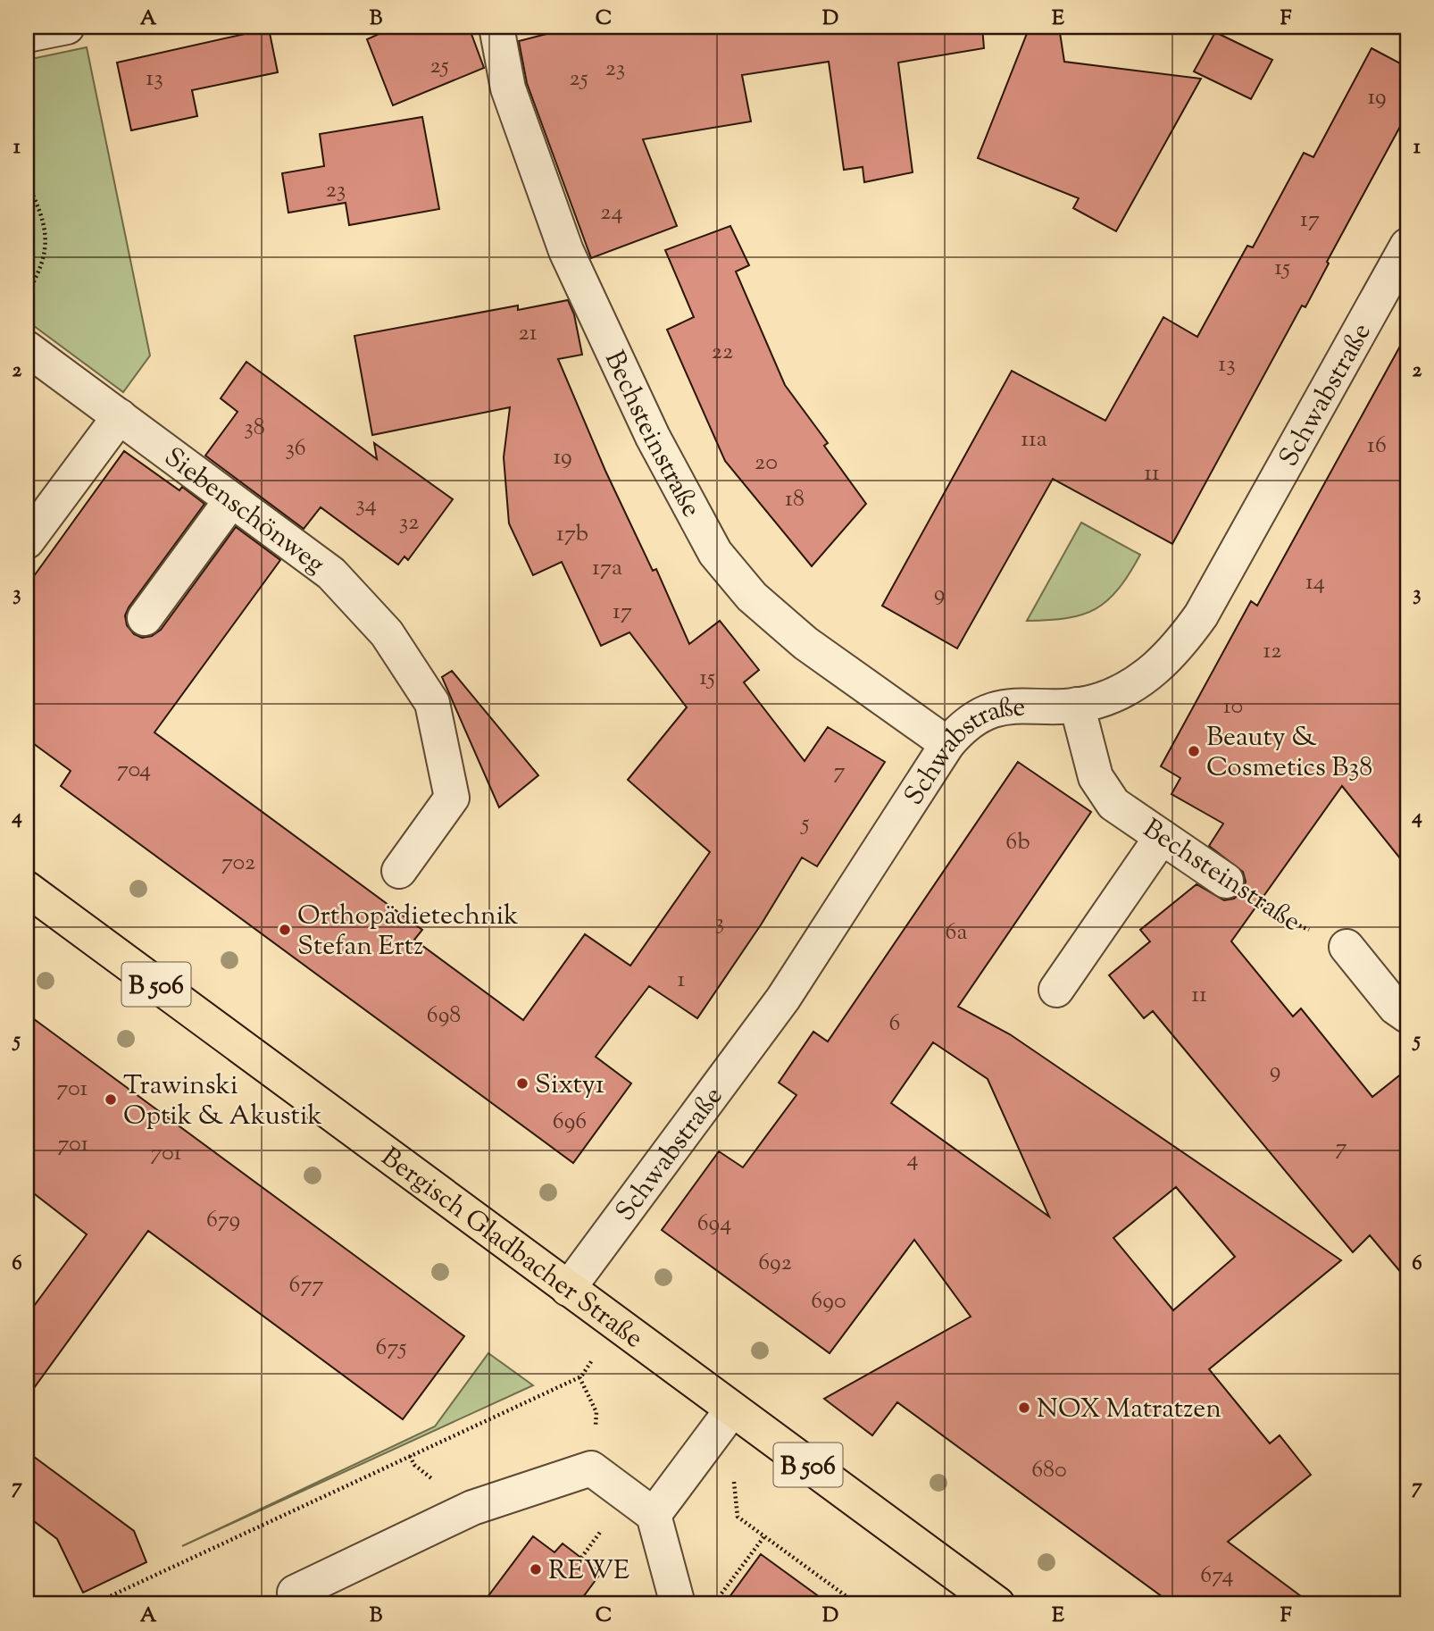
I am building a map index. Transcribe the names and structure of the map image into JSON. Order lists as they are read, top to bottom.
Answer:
{
  "streets": {
    "main road": ["B 506", "Bergisch Gladbacher Straße"],
    "street": ["Schwabstraße", "Bechsteinstraße", "Siebenschönweg"]
  },
  "crossings": [
    ["Schwabstraße", "Bechsteinstraße"],
    ["Schwabstraße", "Bergisch Gladbacher Straße"]
  ],
  "places": [
    "Beauty & Cosmetics B38",
    "Orthopädietechnik Stefan Ertz",
    "Sixty1",
    "Trawinski Optik & Akustik",
    "NOX Matratzen",
    "REWE"
  ],
  "house_numbers": [
    "25",
    "23",
    "13",
    "25",
    "19",
    "23",
    "24",
    "17",
    "15",
    "21",
    "22",
    "13",
    "38",
    "11a",
    "16",
    "36",
    "19",
    "20",
    "11",
    "18",
    "34",
    "32",
    "17b",
    "17a",
    "14",
    "9",
    "17",
    "12",
    "15",
    "10",
    "704",
    "7",
    "5",
    "6b",
    "702",
    "3",
    "6a",
    "1",
    "11",
    "698",
    "6",
    "9",
    "701",
    "696",
    "701",
    "7",
    "701",
    "4",
    "679",
    "694",
    "692",
    "677",
    "690",
    "675",
    "680",
    "674"
  ],
  "grid": {
    "columns": [
      "A",
      "B",
      "C",
      "D",
      "E",
      "F"
    ],
    "rows": [
      "1",
      "2",
      "3",
      "4",
      "5",
      "6",
      "7"
    ]
  }
}
